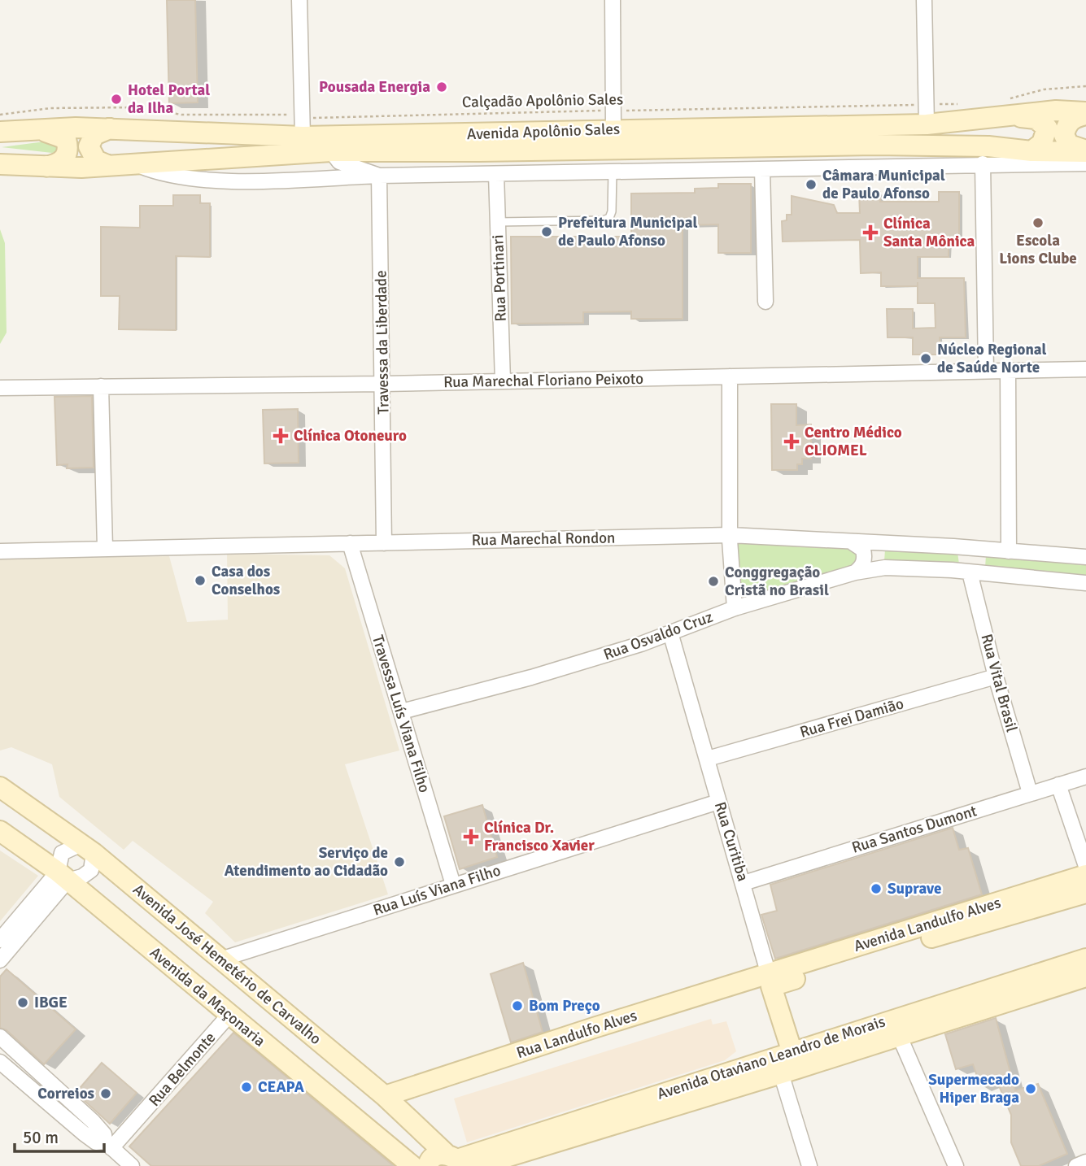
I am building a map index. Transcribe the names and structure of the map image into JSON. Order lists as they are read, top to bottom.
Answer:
{
  "streets": {
    "street": [
      "Avenida Apolônio Sales",
      "Rua Portinari",
      "Travessa da Liberdade",
      "Rua Marechal Floriano Peixoto",
      "Rua Marechal Rondon",
      "Rua Osvaldo Cruz",
      "Rua Vital Brasil",
      "Travessa Luís Viana Filho",
      "Rua Frei Damião",
      "Rua Santos Dumont",
      "Rua Curitiba",
      "Rua Luís Viana Filho",
      "Avenida Landulfo Alves",
      "Avenida José Hemetério de Carvalho",
      "Avenida da Maçonaria",
      "Rua Landulfo Alves",
      "Avenida Otaviano Leandro de Morais",
      "Rua Belmonte"
    ],
    "path": ["Calçadão Apolônio Sales"]
  },
  "crossings": [
    ["Calçadão Apolônio Sales", "Avenida Apolônio Sales"],
    ["Rua Portinari", "Rua Marechal Floriano Peixoto"],
    ["Travessa da Liberdade", "Rua Marechal Floriano Peixoto"],
    ["Travessa da Liberdade", "Rua Marechal Rondon"],
    ["Rua Marechal Rondon", "Travessa Luís Viana Filho"],
    ["Rua Osvaldo Cruz", "Rua Vital Brasil"],
    ["Rua Osvaldo Cruz", "Travessa Luís Viana Filho"],
    ["Rua Osvaldo Cruz", "Rua Curitiba"],
    ["Rua Vital Brasil", "Rua Frei Damião"],
    ["Rua Vital Brasil", "Rua Santos Dumont"],
    ["Travessa Luís Viana Filho", "Rua Luís Viana Filho"],
    ["Rua Frei Damião", "Rua Curitiba"],
    ["Rua Santos Dumont", "Rua Curitiba"],
    ["Rua Curitiba", "Rua Luís Viana Filho"],
    ["Rua Curitiba", "Avenida Landulfo Alves"],
    ["Rua Curitiba", "Rua Landulfo Alves"],
    ["Rua Curitiba", "Avenida Otaviano Leandro de Morais"],
    ["Rua Luís Viana Filho", "Avenida José Hemetério de Carvalho"],
    ["Avenida Landulfo Alves", "Rua Landulfo Alves"],
    ["Avenida José Hemetério de Carvalho", "Rua Landulfo Alves"],
    ["Avenida José Hemetério de Carvalho", "Avenida Otaviano Leandro de Morais"],
    ["Avenida da Maçonaria", "Rua Belmonte"]
  ],
  "places": {
    "other": [
      "Pousada Energia",
      "Hotel Portal da Ilha",
      "Câmara Municipal de Paulo Afonso",
      "Escola Lions Clube",
      "Prefeitura Municipal de Paulo Afonso",
      "Núcleo Regional de Saúde Norte",
      "Casa dos Conselhos",
      "Conggregação Cristã no Brasil",
      "Serviço de Atendimento ao Cidadão",
      "Suprave",
      "IBGE",
      "Bom Preço",
      "CEAPA",
      "Supermecado Hiper Braga",
      "Correios"
    ],
    "health": [
      "Clínica Santa Mônica",
      "Clínica Otoneuro",
      "Centro Médico CLIOMEL",
      "Clínica Dr. Francisco Xavier"
    ]
  },
  "scale_bar": "50 m"
}
